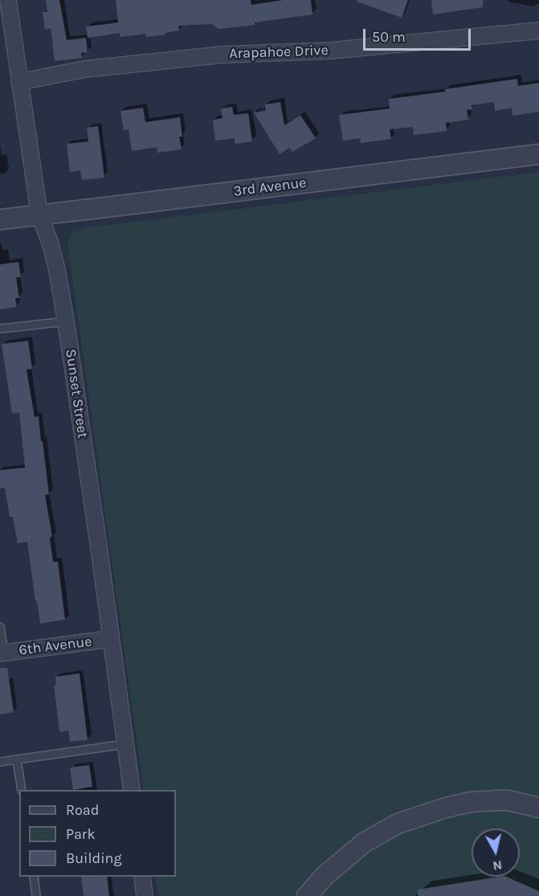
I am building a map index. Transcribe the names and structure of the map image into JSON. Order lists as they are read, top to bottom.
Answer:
{
  "streets": {
    "street": [
      "Arapahoe Drive",
      "3rd Avenue",
      "Sunset Street",
      "6th Avenue"
    ]
  },
  "crossings": [
    ["Arapahoe Drive", "Sunset Street"],
    ["3rd Avenue", "Sunset Street"],
    ["Sunset Street", "6th Avenue"]
  ],
  "legend": ["Road", "Park", "Building"],
  "scale_bar": "50 m",
  "north": "bottom"
}
